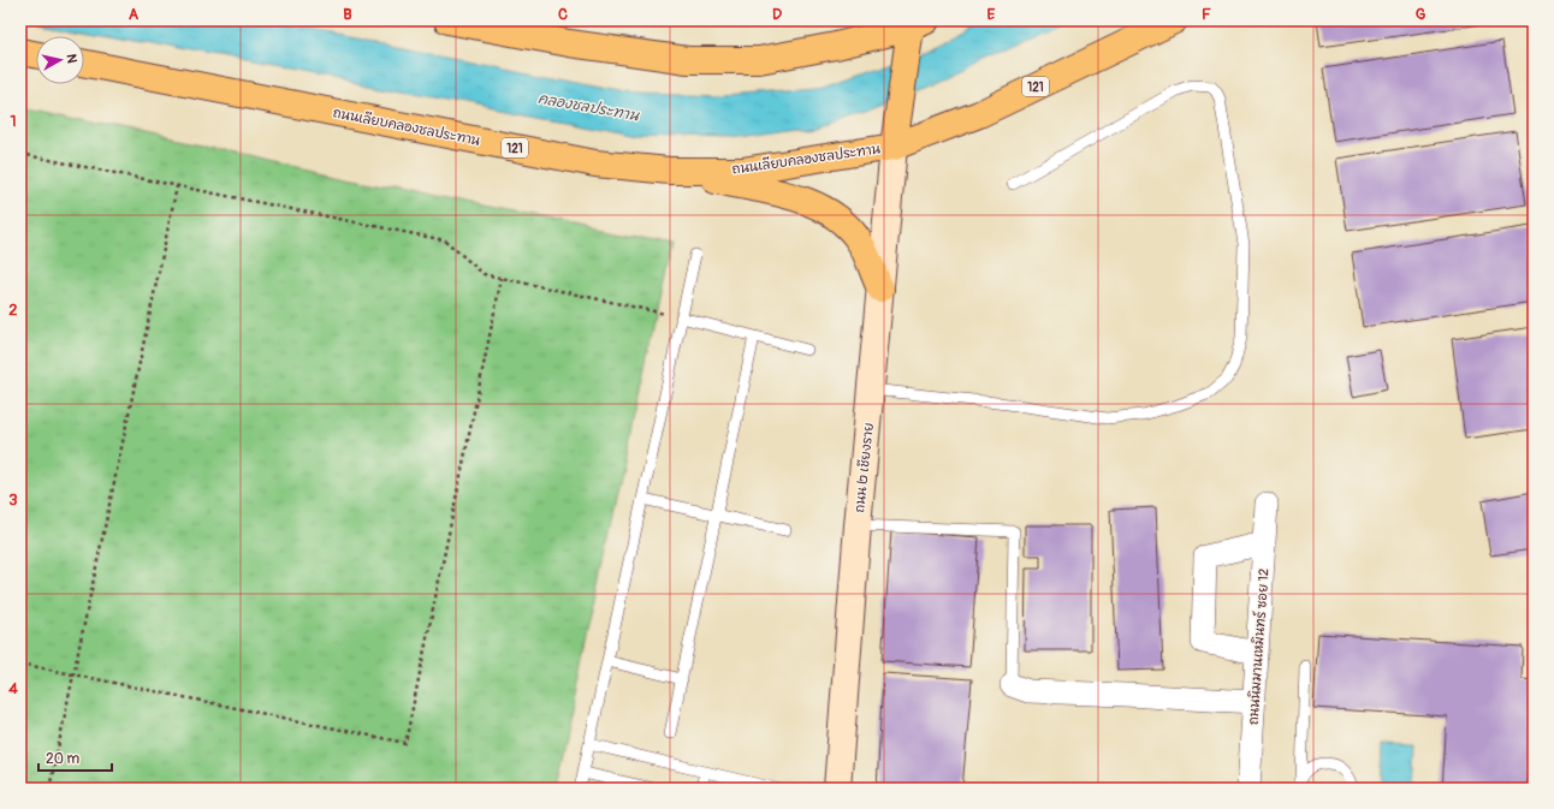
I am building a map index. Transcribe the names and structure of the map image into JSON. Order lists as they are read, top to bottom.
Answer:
{
  "streets": {
    "main road": ["121", "ถนนเลียบคลองชลประทาน"],
    "street": ["ถนน ๒ เชียงราย", "ถนนนิมมานเหมินทร์ ซอย 12"]
  },
  "crossings": [
    ["ถนนเลียบคลองชลประทาน", "ถนน ๒ เชียงราย"]
  ],
  "water": ["คลองชลประทาน"],
  "scale_bar": "20 m",
  "north": "right",
  "grid": {
    "columns": [
      "A",
      "B",
      "C",
      "D",
      "E",
      "F",
      "G"
    ],
    "rows": [
      "1",
      "2",
      "3",
      "4"
    ]
  }
}
